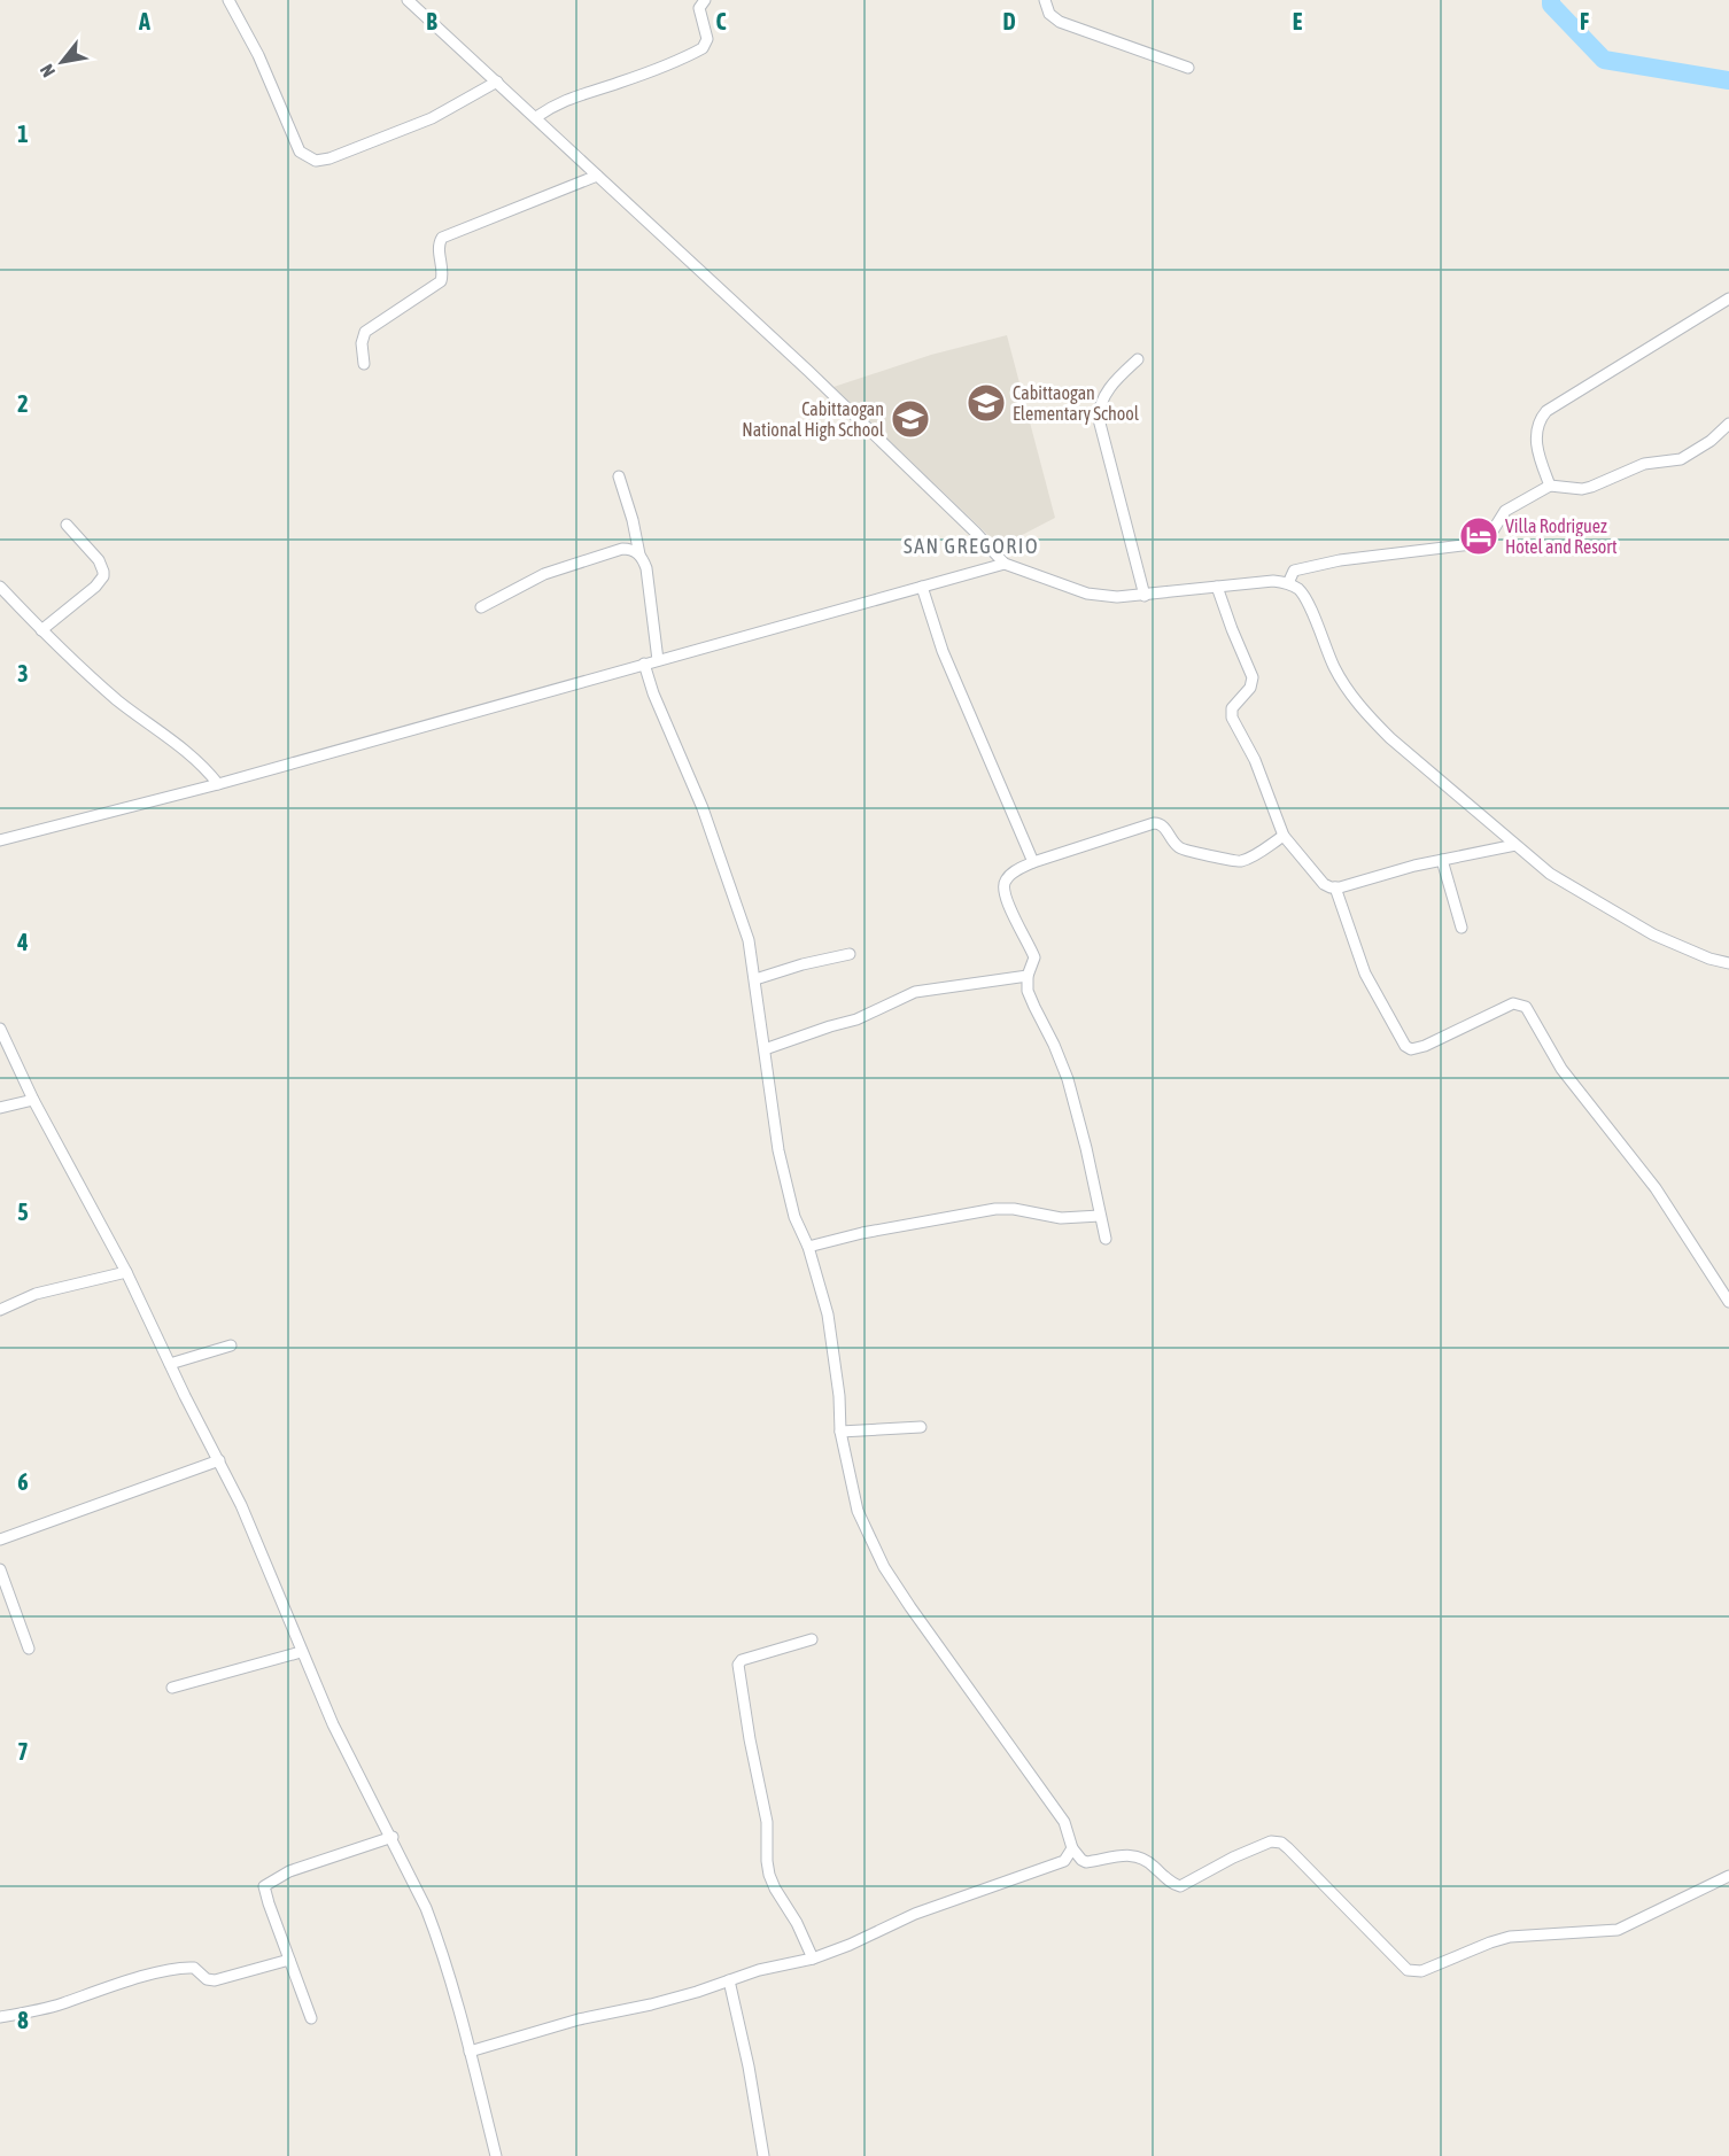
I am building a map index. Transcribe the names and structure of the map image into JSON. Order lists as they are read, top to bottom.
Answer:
{
  "districts": ["SAN GREGORIO"],
  "places": {
    "school or university": ["Cabittaogan Elementary School", "Cabittaogan National High School"],
    "hotel": ["Villa Rodriguez Hotel and Resort"]
  },
  "north": "bottom left",
  "grid": {
    "columns": [
      "A",
      "B",
      "C",
      "D",
      "E",
      "F"
    ],
    "rows": [
      "1",
      "2",
      "3",
      "4",
      "5",
      "6",
      "7",
      "8"
    ]
  }
}
